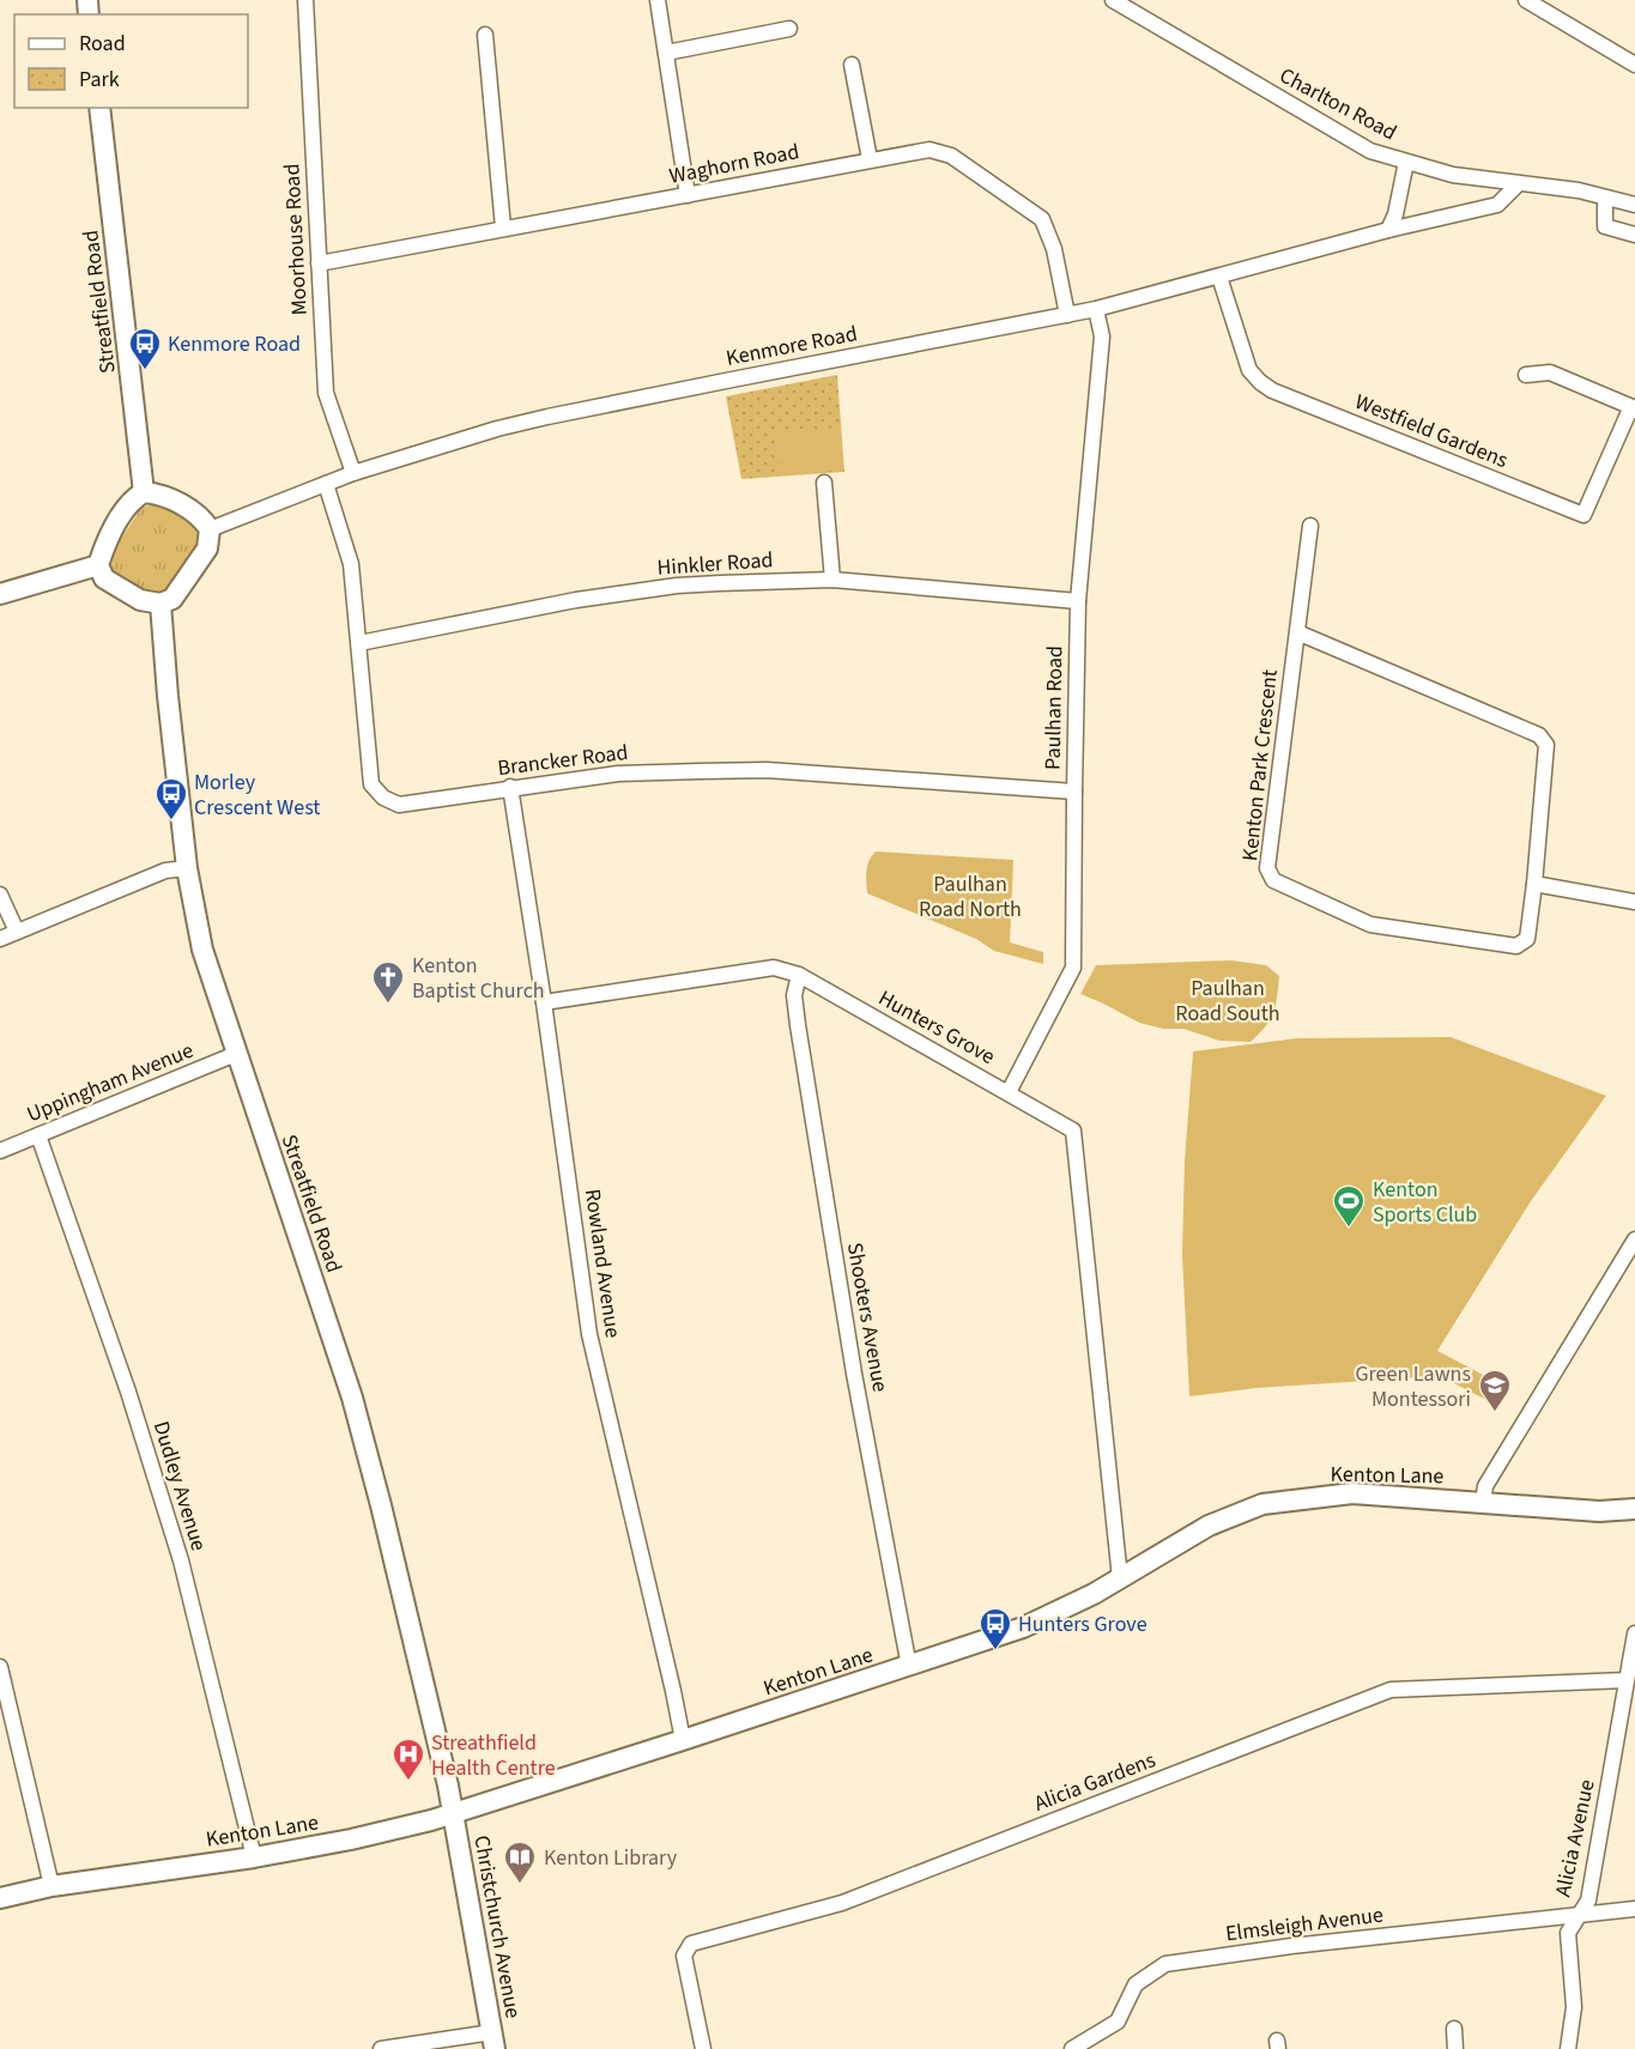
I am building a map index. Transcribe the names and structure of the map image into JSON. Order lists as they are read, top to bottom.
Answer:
{
  "streets": {
    "street": [
      "Charlton Road",
      "Waghorn Road",
      "Moorhouse Road",
      "Streatfield Road",
      "Kenmore Road",
      "Westfield Gardens",
      "Hinkler Road",
      "Paulhan Road",
      "Brancker Road",
      "Kenton Park Crescent",
      "Hunters Grove",
      "Uppingham Avenue",
      "Rowland Avenue",
      "Shooters Avenue",
      "Kenton Lane",
      "Dudley Avenue",
      "Alicia Gardens",
      "Alicia Avenue",
      "Elmsleigh Avenue",
      "Christchurch Avenue"
    ]
  },
  "crossings": [
    ["Charlton Road", "Kenmore Road"],
    ["Waghorn Road", "Moorhouse Road"],
    ["Waghorn Road", "Kenmore Road"],
    ["Moorhouse Road", "Kenmore Road"],
    ["Streatfield Road", "Kenmore Road"],
    ["Streatfield Road", "Uppingham Avenue"],
    ["Streatfield Road", "Kenton Lane"],
    ["Streatfield Road", "Christchurch Avenue"],
    ["Kenmore Road", "Westfield Gardens"],
    ["Kenmore Road", "Paulhan Road"],
    ["Kenmore Road", "Brancker Road"],
    ["Hinkler Road", "Paulhan Road"],
    ["Hinkler Road", "Brancker Road"],
    ["Paulhan Road", "Brancker Road"],
    ["Paulhan Road", "Hunters Grove"],
    ["Brancker Road", "Rowland Avenue"],
    ["Hunters Grove", "Rowland Avenue"],
    ["Hunters Grove", "Shooters Avenue"],
    ["Hunters Grove", "Kenton Lane"],
    ["Uppingham Avenue", "Dudley Avenue"],
    ["Rowland Avenue", "Kenton Lane"],
    ["Shooters Avenue", "Kenton Lane"],
    ["Kenton Lane", "Dudley Avenue"],
    ["Kenton Lane", "Christchurch Avenue"],
    ["Alicia Gardens", "Alicia Avenue"],
    ["Alicia Avenue", "Elmsleigh Avenue"]
  ],
  "parks": ["Paulhan Road North", "Paulhan Road South"],
  "places": {
    "bus stop": ["Kenmore Road", "Morley Crescent West", "Hunters Grove"],
    "church": ["Kenton Baptist Church"],
    "sports": ["Kenton Sports Club"],
    "school or university": ["Green Lawns Montessori"],
    "hospital": ["Streathfield Health Centre"],
    "library": ["Kenton Library"]
  },
  "legend": ["Road", "Park"]
}
